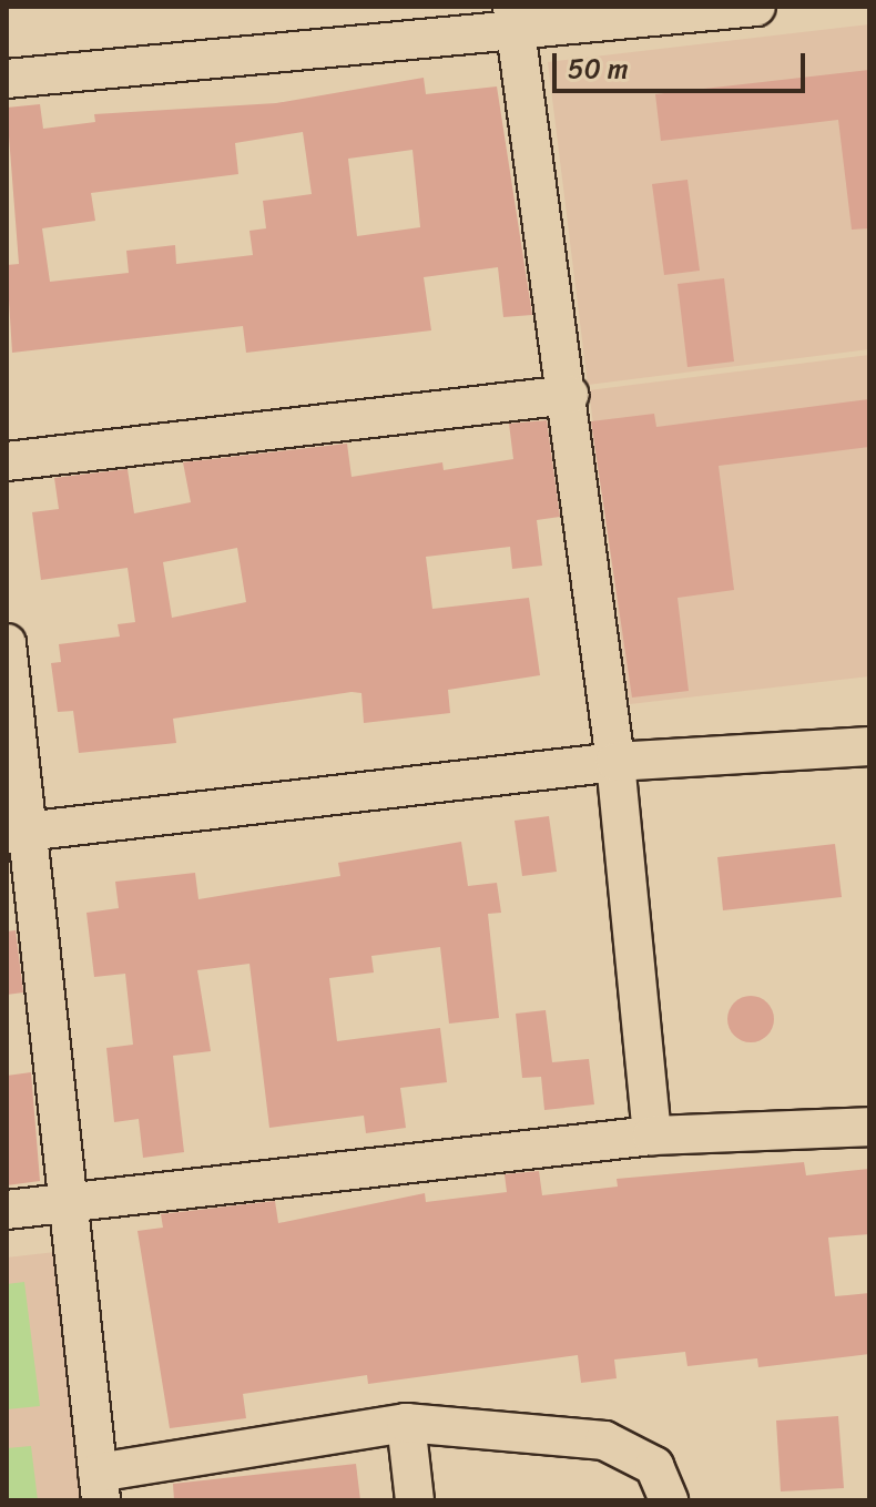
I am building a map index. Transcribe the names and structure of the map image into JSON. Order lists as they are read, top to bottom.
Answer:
{
  "scale_bar": "50 m"
}
